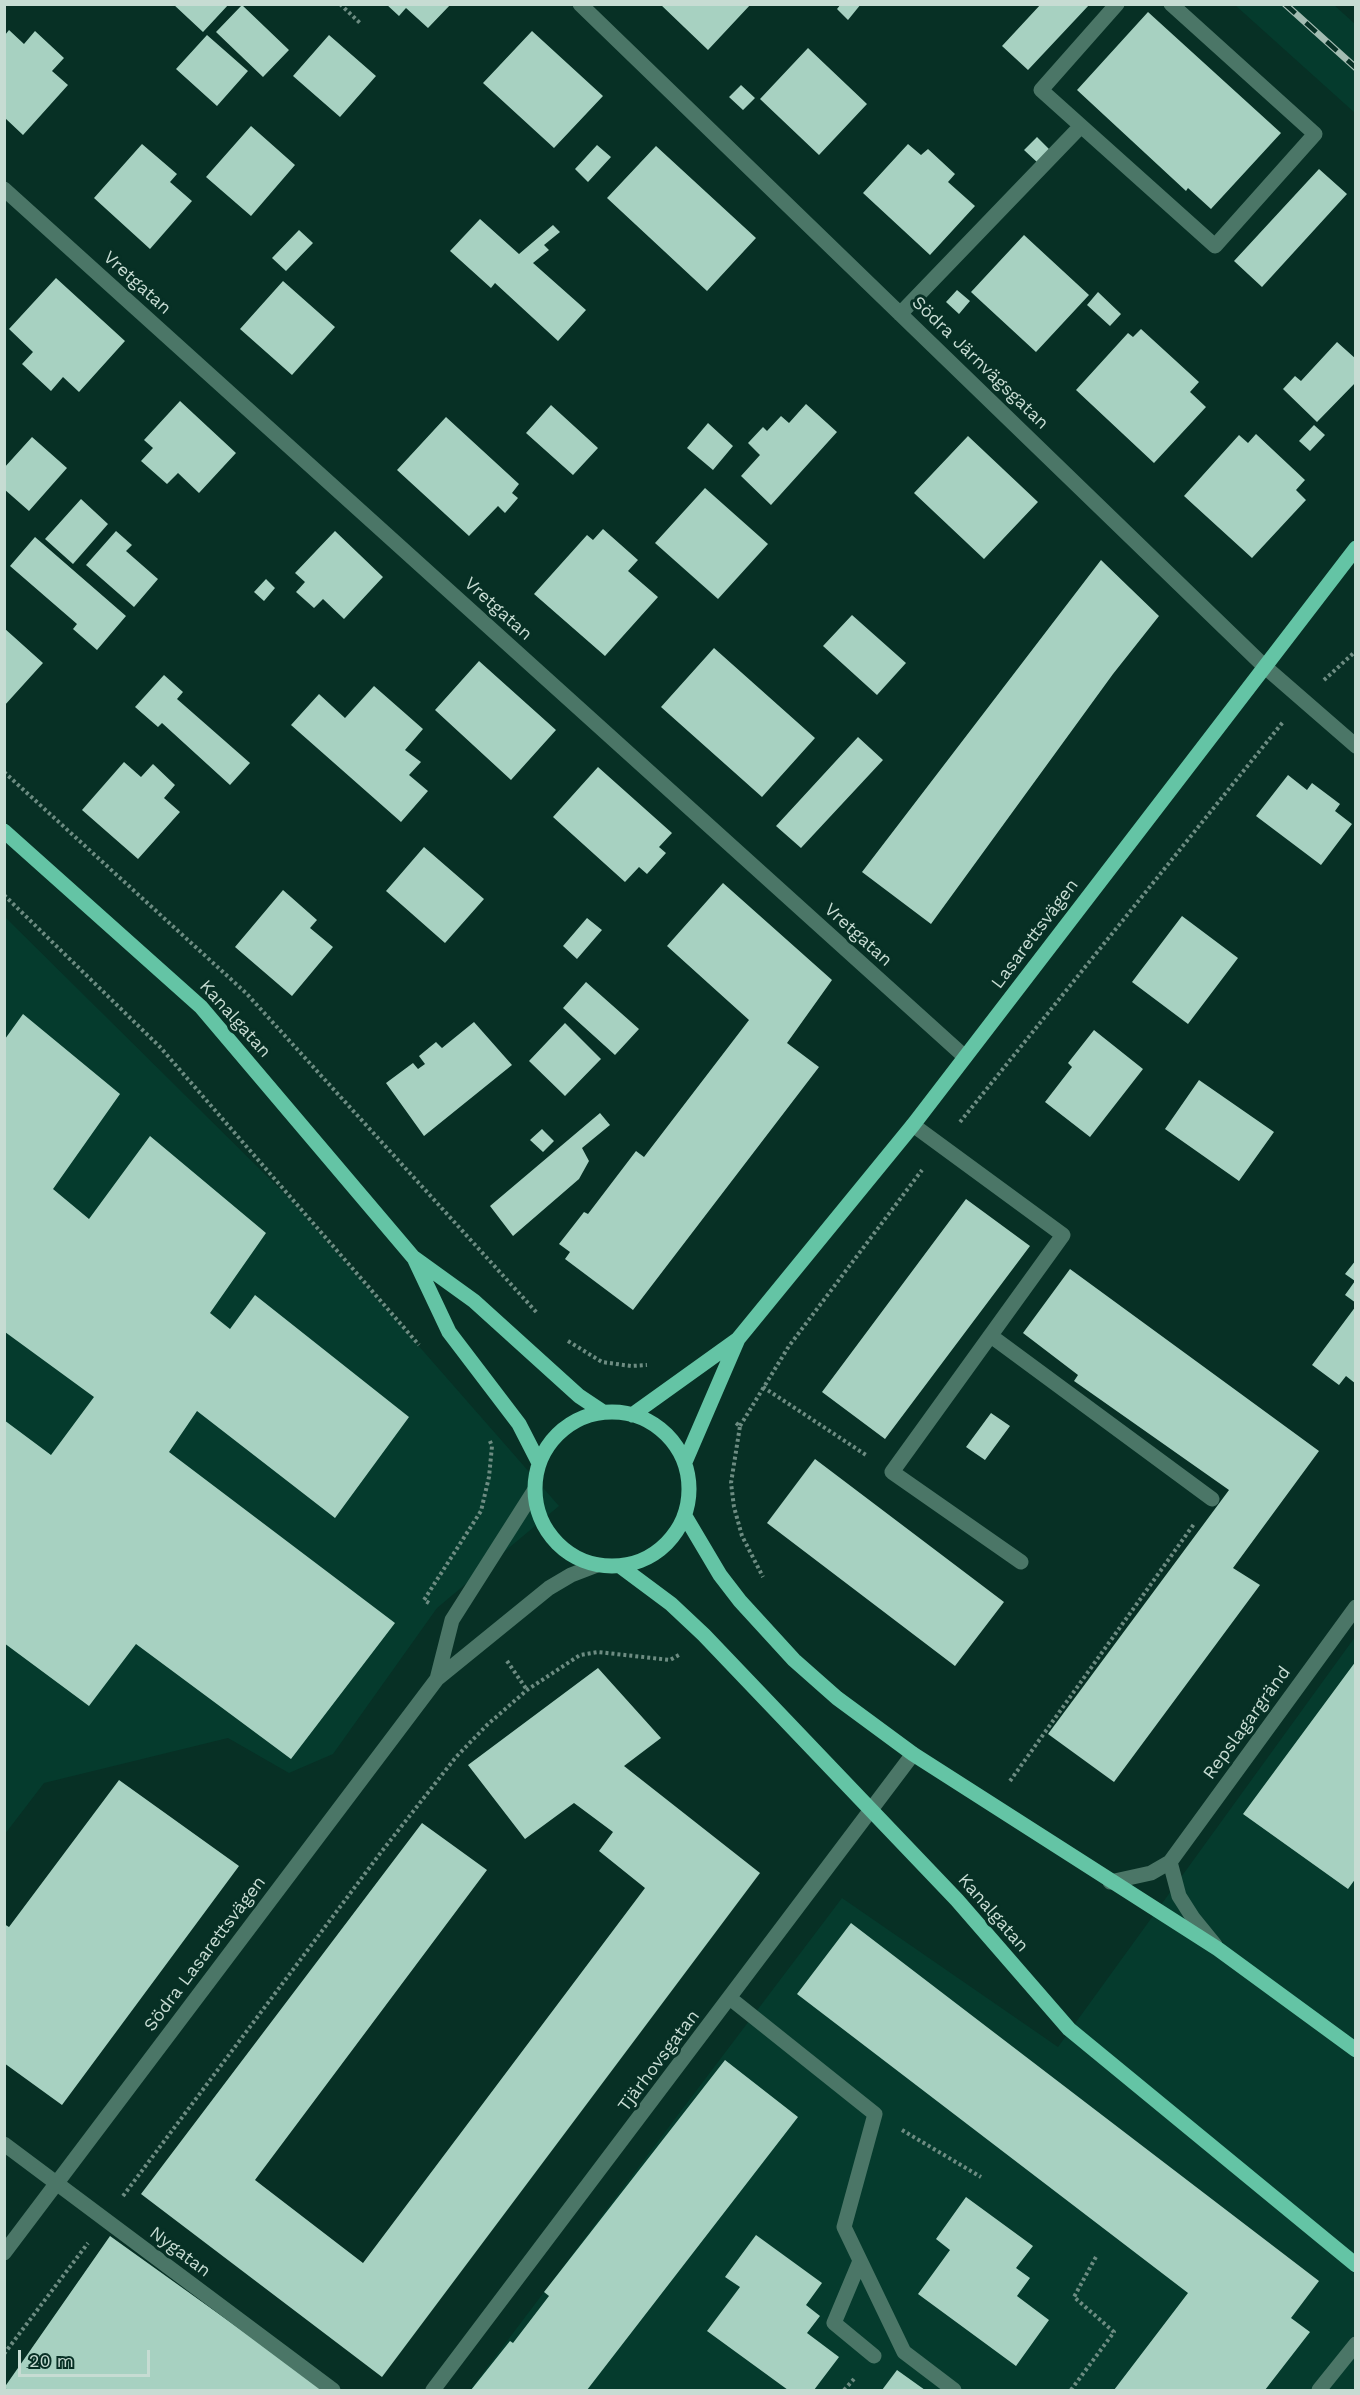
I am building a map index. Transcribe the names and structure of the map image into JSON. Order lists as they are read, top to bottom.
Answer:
{
  "streets": {
    "main road": ["Lasarettsvägen", "Kanalgatan"],
    "street": [
      "Vretgatan",
      "Södra Järnvägsgatan",
      "Repslagargränd",
      "Södra Lasarettsvägen",
      "Tjärhovsgatan",
      "Nygatan"
    ]
  },
  "crossings": [
    ["Vretgatan", "Lasarettsvägen"],
    ["Södra Järnvägsgatan", "Lasarettsvägen"],
    ["Lasarettsvägen", "Kanalgatan"],
    ["Lasarettsvägen", "Södra Lasarettsvägen"],
    ["Kanalgatan", "Södra Lasarettsvägen"],
    ["Kanalgatan", "Tjärhovsgatan"],
    ["Södra Lasarettsvägen", "Nygatan"]
  ],
  "scale_bar": "20 m"
}
